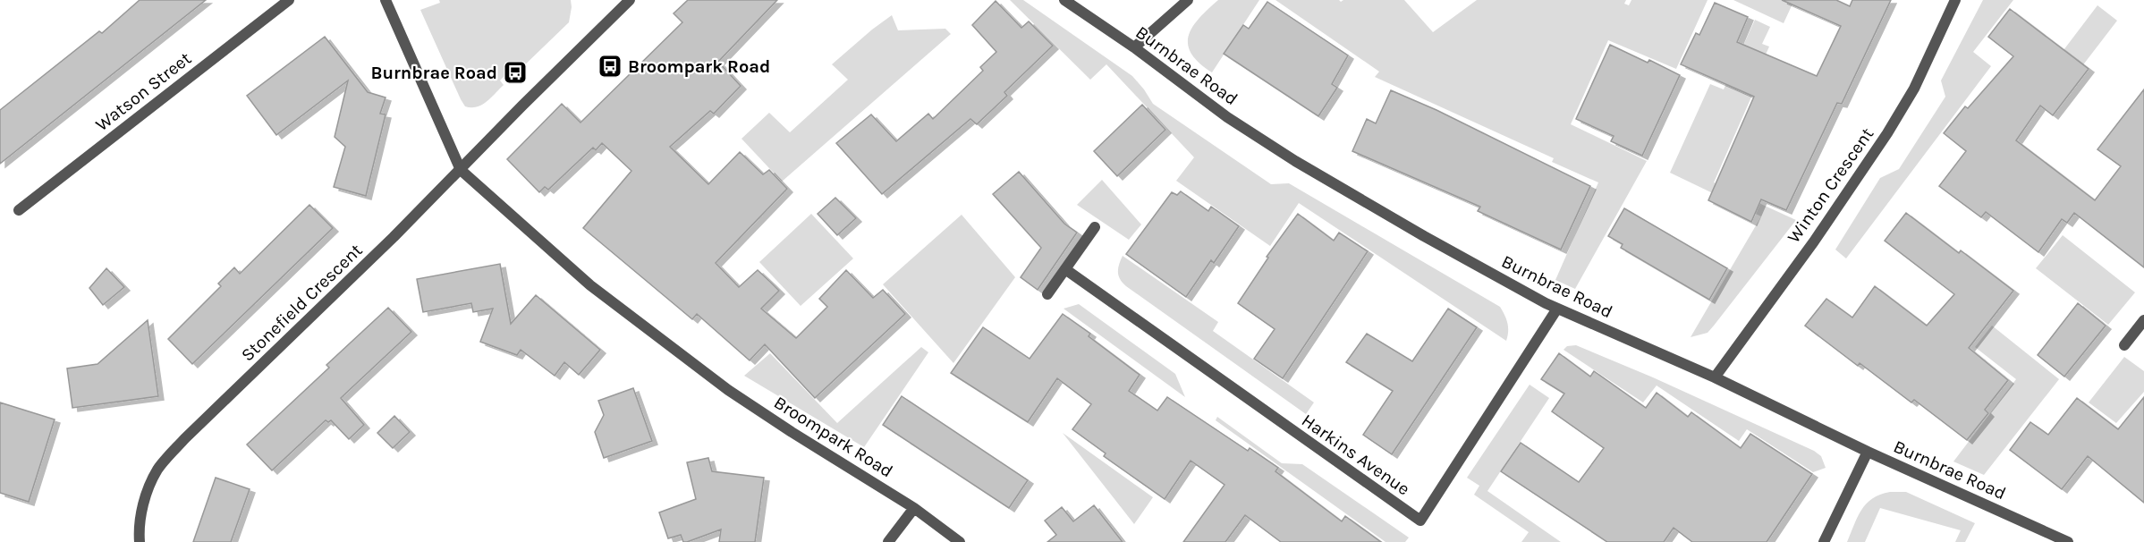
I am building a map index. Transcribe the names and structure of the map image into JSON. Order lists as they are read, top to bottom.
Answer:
{
  "streets": {
    "street": [
      "Burnbrae Road",
      "Watson Street",
      "Winton Crescent",
      "Stonefield Crescent",
      "Broompark Road",
      "Harkins Avenue"
    ]
  },
  "crossings": [
    ["Burnbrae Road", "Winton Crescent"],
    ["Burnbrae Road", "Harkins Avenue"],
    ["Stonefield Crescent", "Broompark Road"]
  ],
  "places": {
    "bus stop": ["Broompark Road", "Burnbrae Road"]
  }
}
